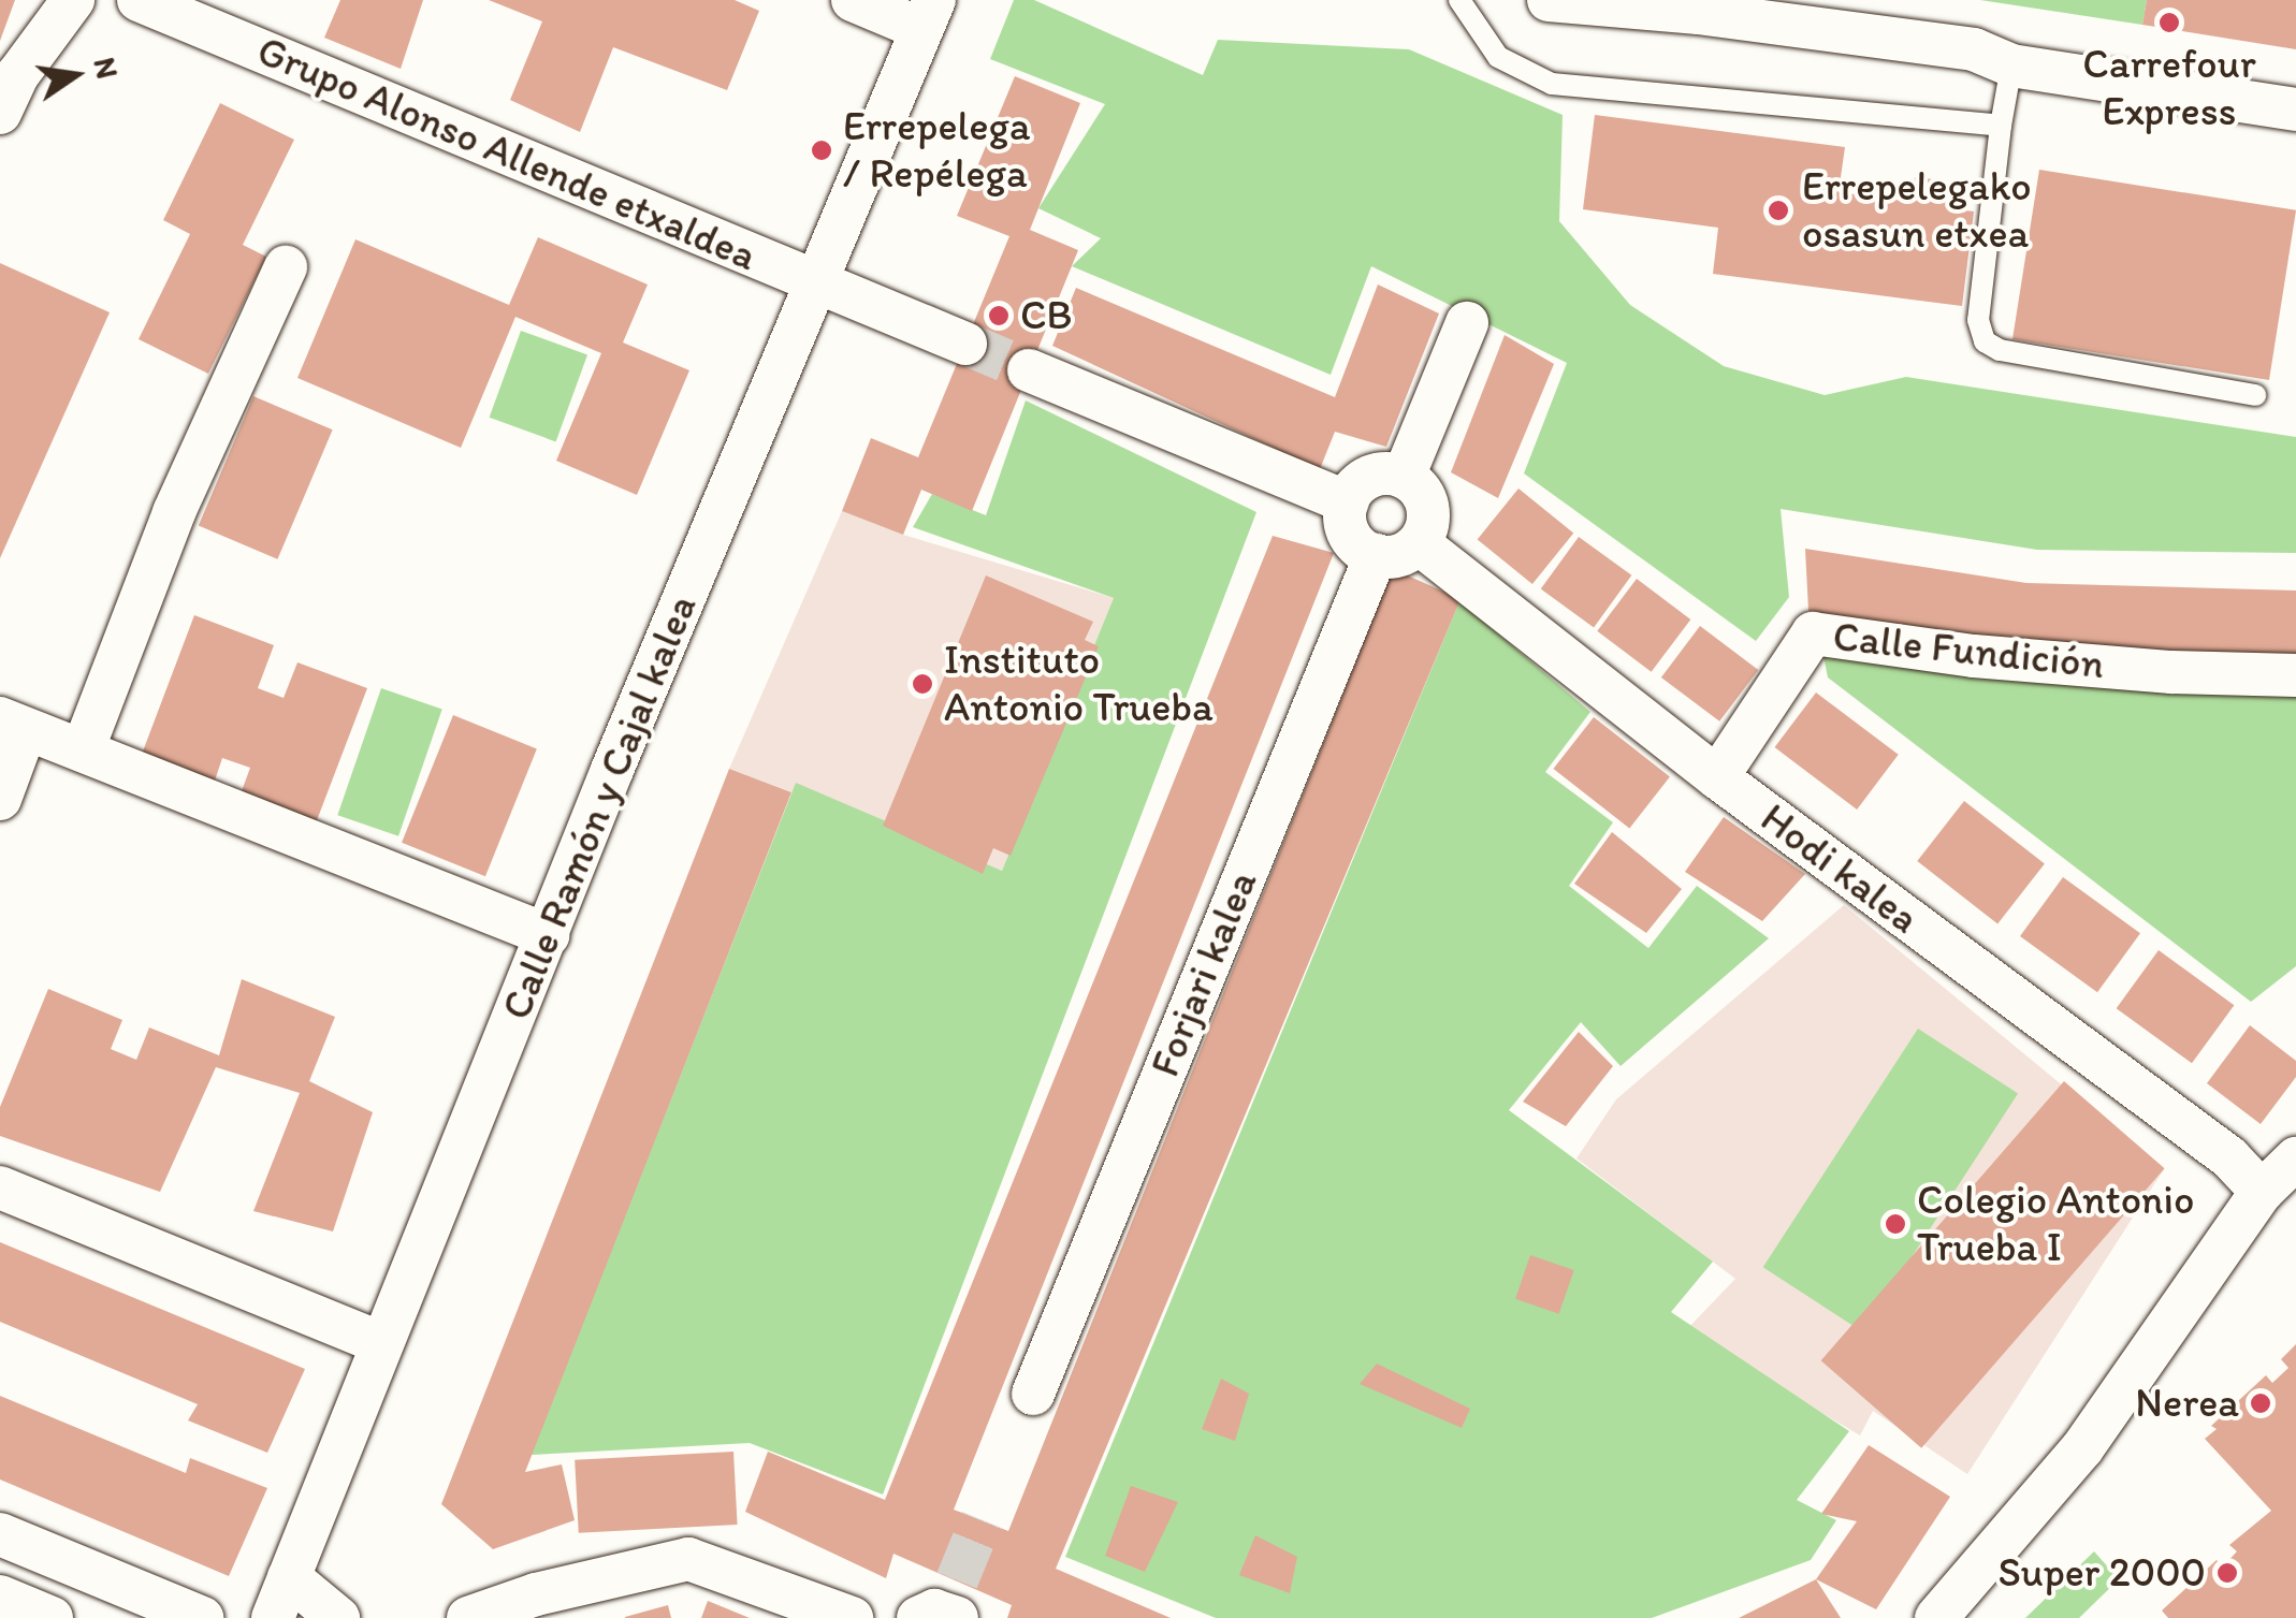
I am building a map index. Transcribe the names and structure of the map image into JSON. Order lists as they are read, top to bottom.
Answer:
{
  "streets": {
    "street": [
      "Grupo Alonso Allende etxaldea",
      "Calle Fundición",
      "Calle Ramón y Cajal kalea",
      "Hodi kalea",
      "Forjari kalea"
    ]
  },
  "crossings": [
    ["Grupo Alonso Allende etxaldea", "Calle Ramón y Cajal kalea"],
    ["Calle Fundición", "Hodi kalea"],
    ["Hodi kalea", "Forjari kalea"]
  ],
  "places": [
    "Carrefour Express",
    "Errepelega / Repélega",
    "Errepelegako osasun etxea",
    "CB",
    "Instituto Antonio Trueba",
    "Colegio Antonio Trueba I",
    "Nerea",
    "Super 2000"
  ],
  "north": "right"
}
